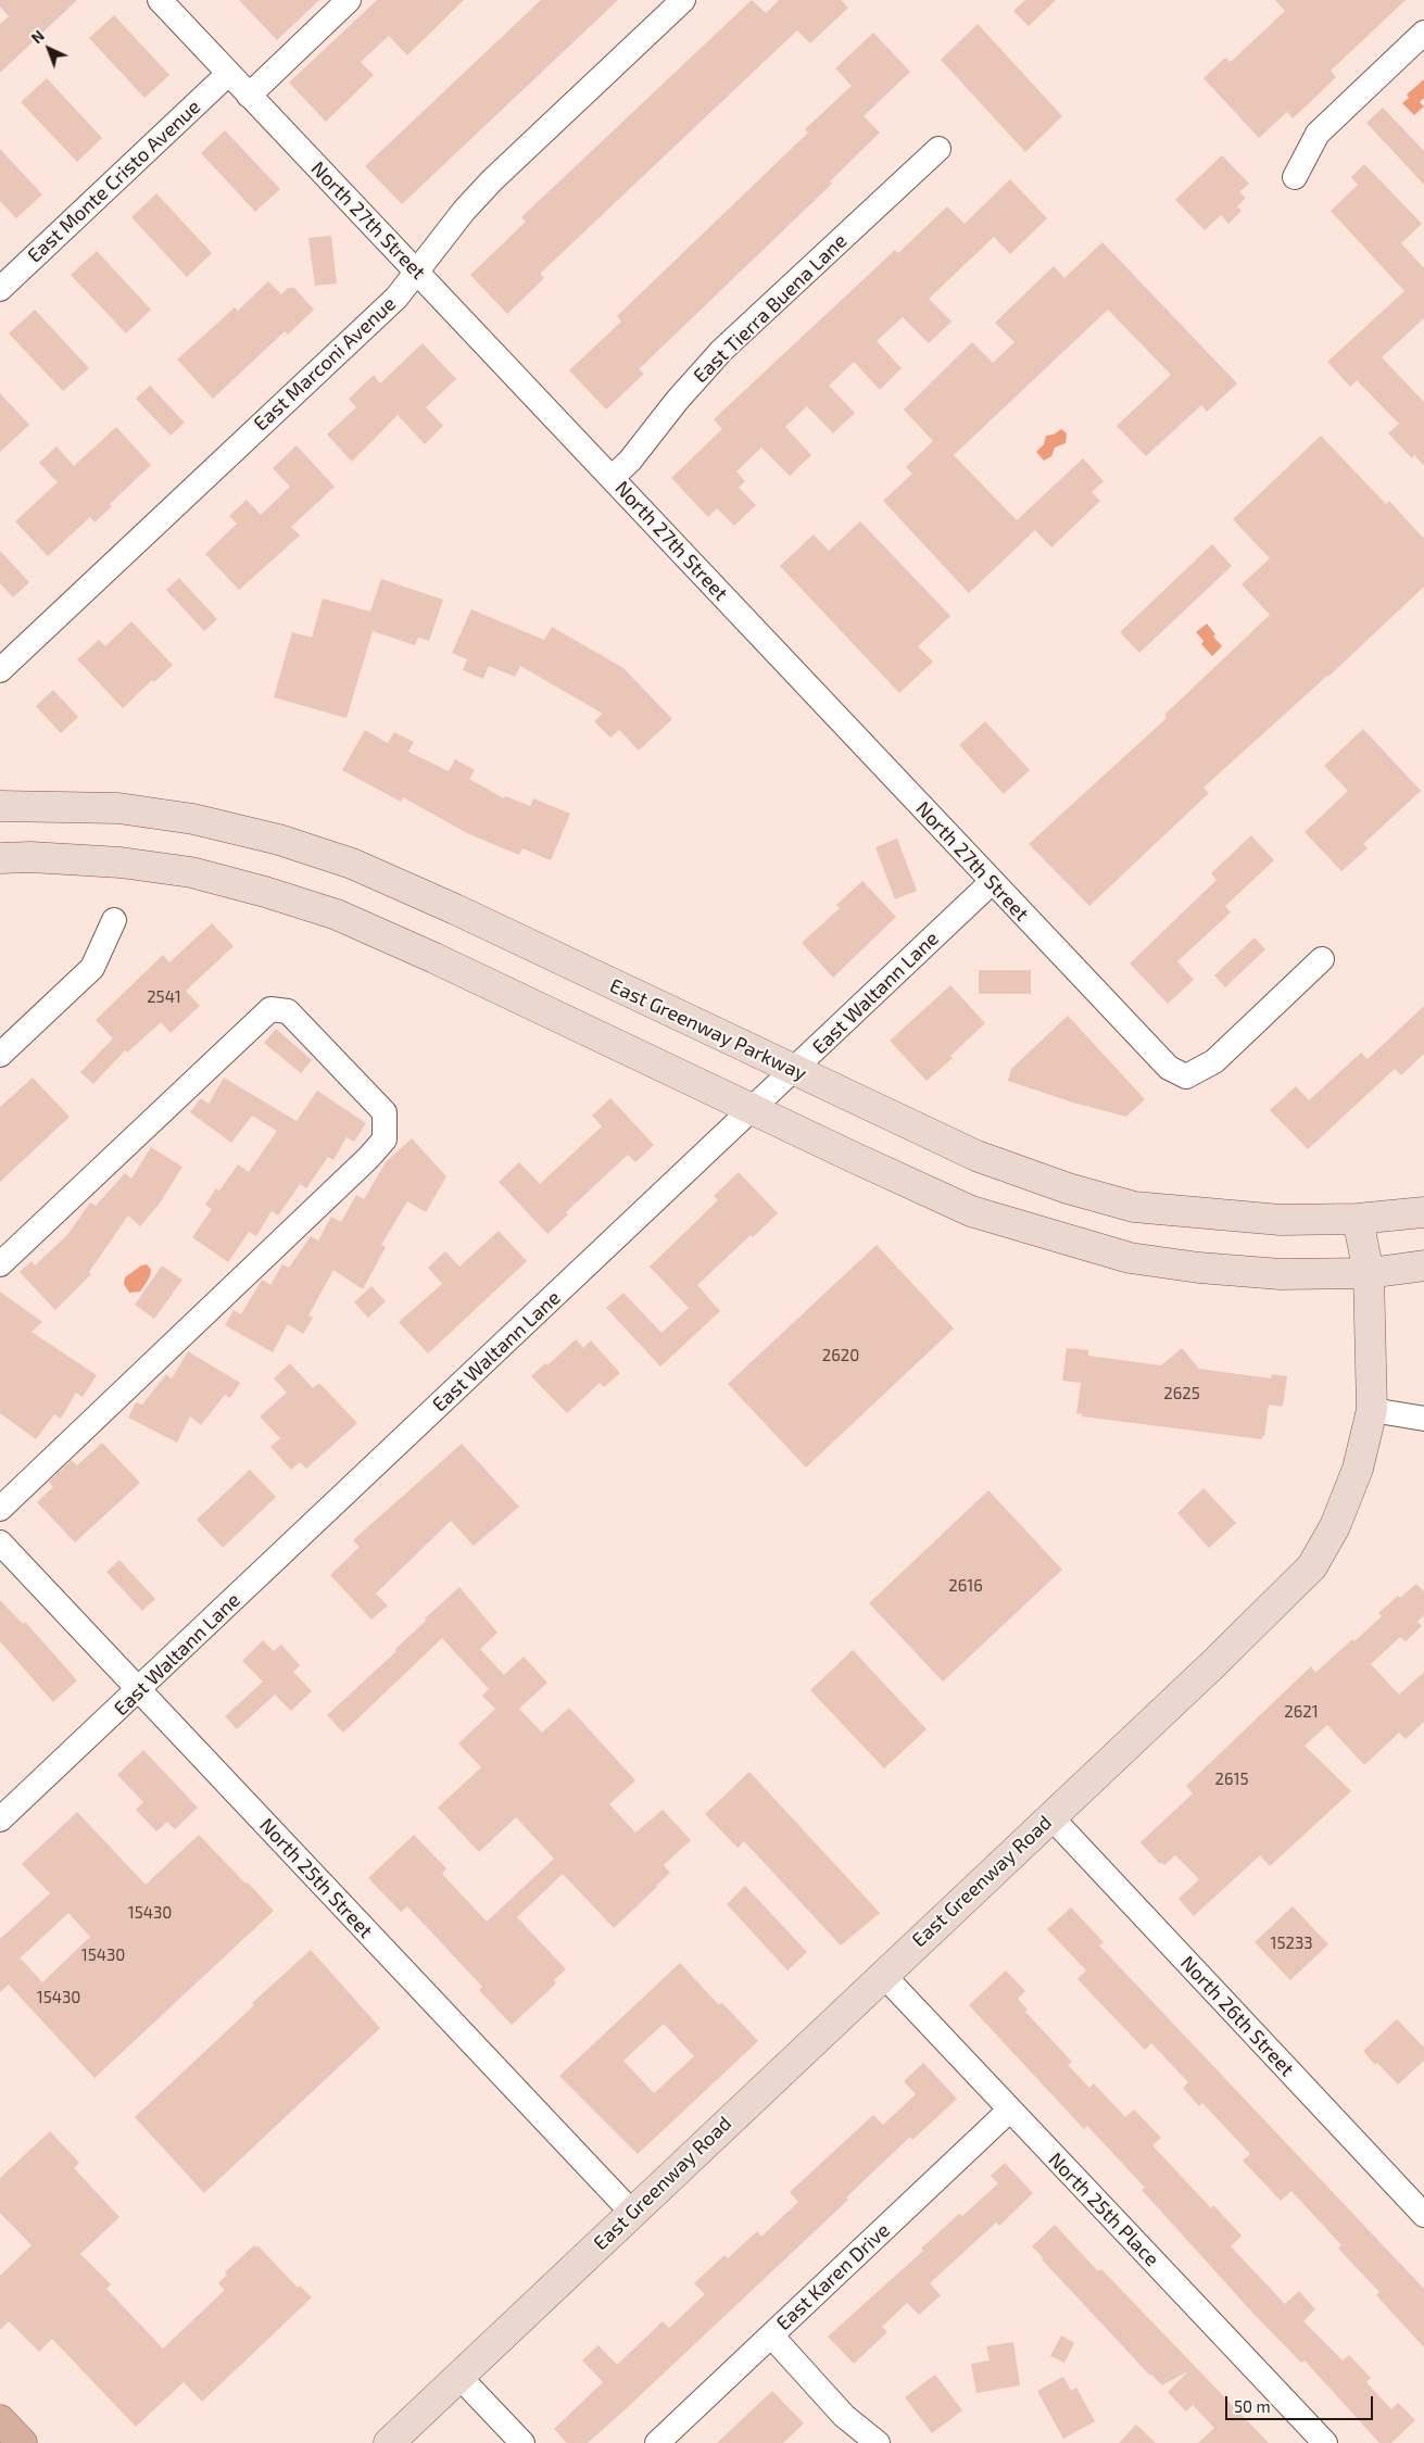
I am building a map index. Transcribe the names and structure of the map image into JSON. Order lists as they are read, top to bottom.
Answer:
{
  "streets": {
    "main road": ["East Greenway Parkway", "East Greenway Road"],
    "street": [
      "East Monte Cristo Avenue",
      "North 27th Street",
      "East Tierra Buena Lane",
      "East Marconi Avenue",
      "East Waltann Lane",
      "North 25th Street",
      "North 26th Street",
      "North 25th Place",
      "East Karen Drive"
    ]
  },
  "crossings": [
    ["East Monte Cristo Avenue", "North 27th Street"],
    ["North 27th Street", "East Tierra Buena Lane"],
    ["North 27th Street", "East Marconi Avenue"],
    ["North 27th Street", "East Waltann Lane"],
    ["East Waltann Lane", "East Greenway Parkway"],
    ["East Waltann Lane", "North 25th Street"],
    ["East Greenway Parkway", "East Greenway Road"],
    ["North 25th Street", "East Greenway Road"],
    ["East Greenway Road", "North 26th Street"],
    ["East Greenway Road", "North 25th Place"],
    ["North 25th Place", "East Karen Drive"]
  ],
  "house_numbers": [
    "2541",
    "2620",
    "2625",
    "2616",
    "2621",
    "2615",
    "15430",
    "15233",
    "15430",
    "15430"
  ],
  "scale_bar": "50 m",
  "north": "top left"
}
